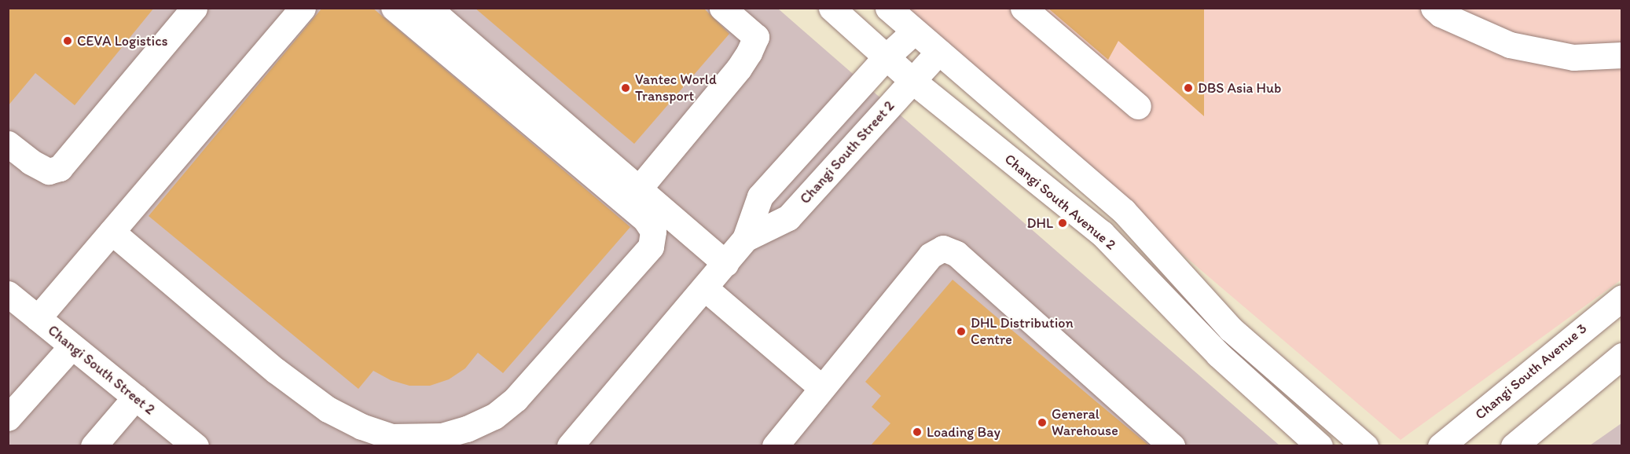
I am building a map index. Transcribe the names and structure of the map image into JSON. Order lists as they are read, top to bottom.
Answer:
{
  "streets": {
    "street": ["Changi South Street 2", "Changi South Avenue 2", "Changi South Avenue 3"]
  },
  "crossings": [
    ["Changi South Street 2", "Changi South Avenue 2"]
  ],
  "places": [
    "CEVA Logistics",
    "Vantec World Transport",
    "DBS Asia Hub",
    "DHL",
    "DHL Distribution Centre",
    "General Warehouse",
    "Loading Bay"
  ]
}
